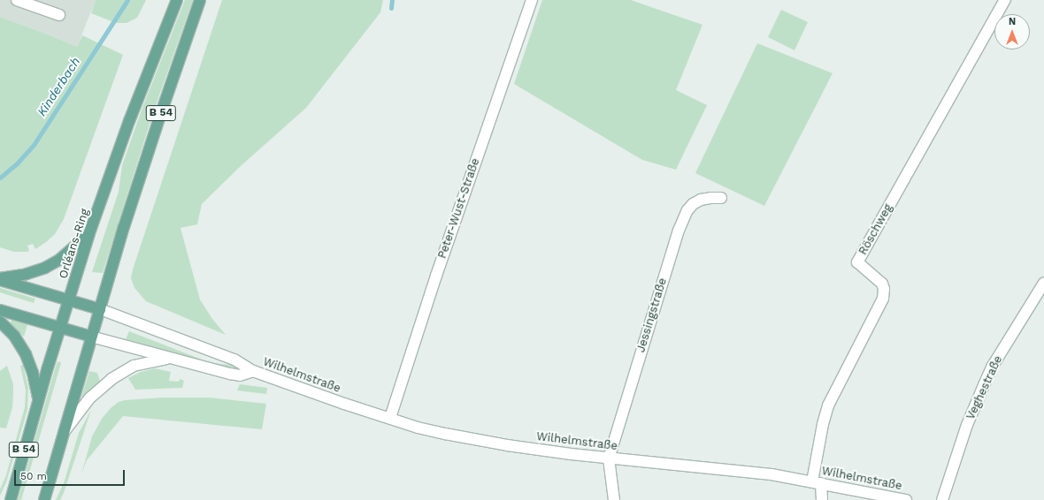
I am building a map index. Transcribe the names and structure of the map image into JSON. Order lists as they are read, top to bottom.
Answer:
{
  "streets": {
    "main road": ["B 54", "Orléans-Ring", "Wilhelmstraße"],
    "street": [
      "Peter-Wust-Straße",
      "Röschweg",
      "Jessingstraße",
      "Veghestraße"
    ]
  },
  "crossings": [
    ["B 54", "Orléans-Ring"],
    ["B 54", "Wilhelmstraße"],
    ["Peter-Wust-Straße", "Wilhelmstraße"],
    ["Röschweg", "Wilhelmstraße"],
    ["Orléans-Ring", "Wilhelmstraße"],
    ["Jessingstraße", "Wilhelmstraße"]
  ],
  "water": ["Kinderbach"],
  "scale_bar": "50 m",
  "north": "top"
}
